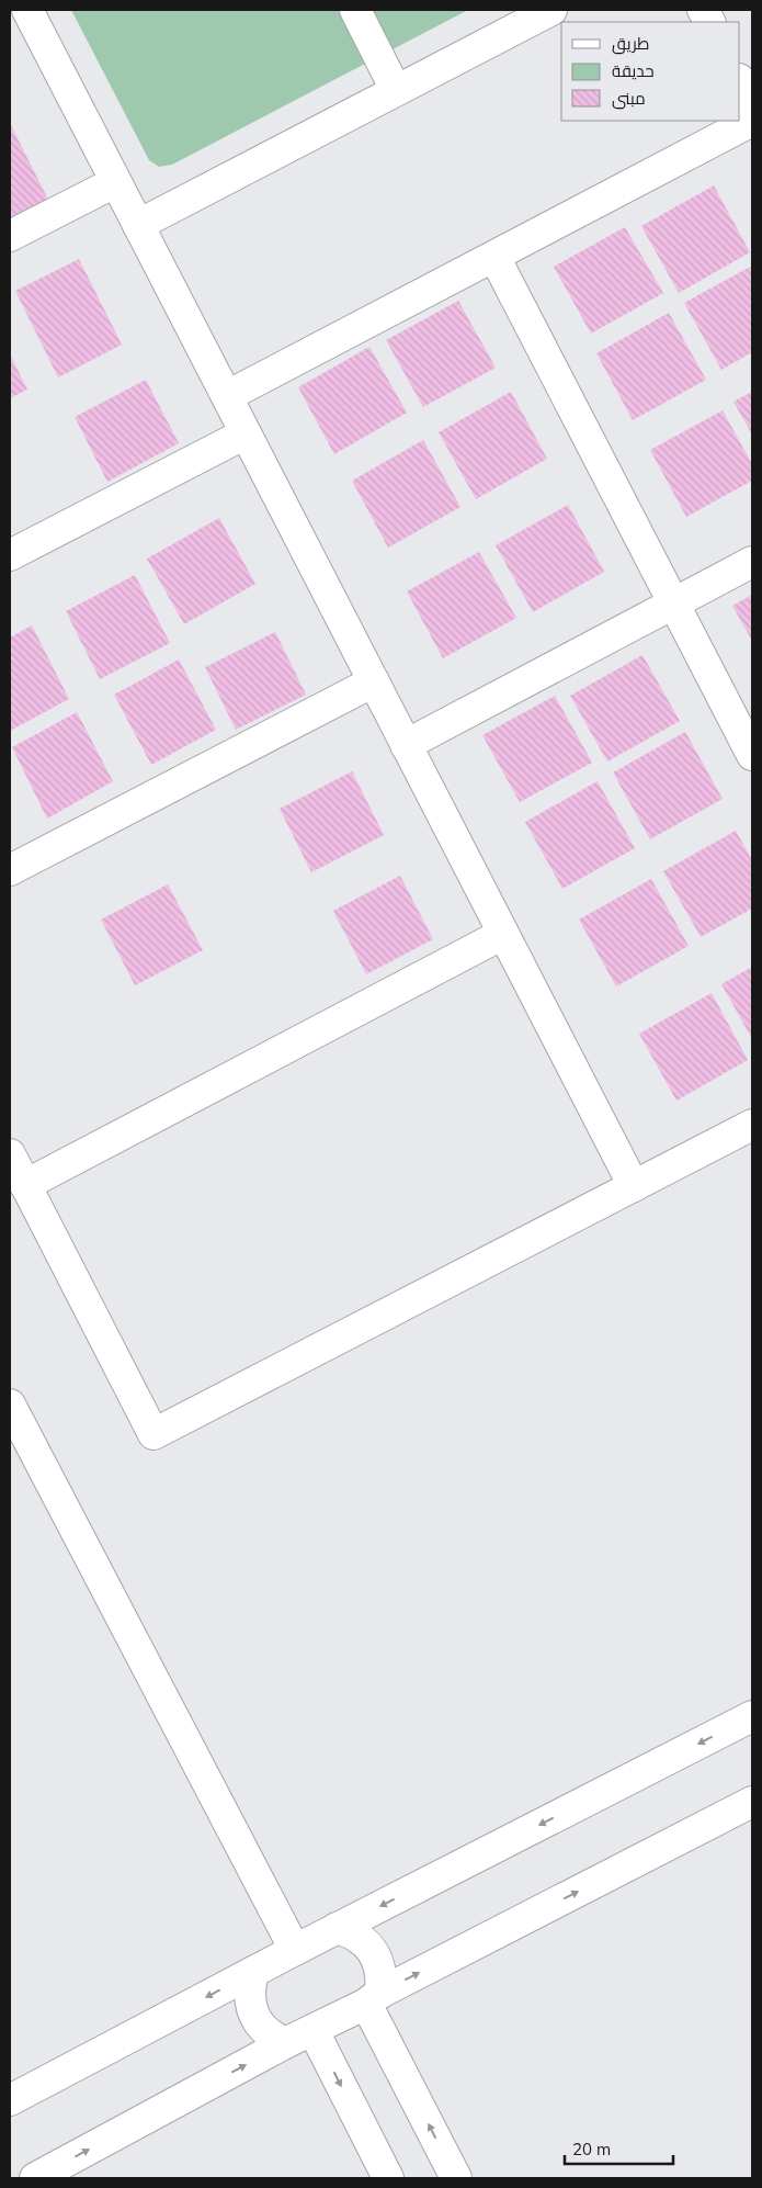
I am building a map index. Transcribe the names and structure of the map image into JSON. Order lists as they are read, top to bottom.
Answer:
{
  "legend": ["طريق", "حديقة", "مبنى"],
  "scale_bar": "20 m"
}
